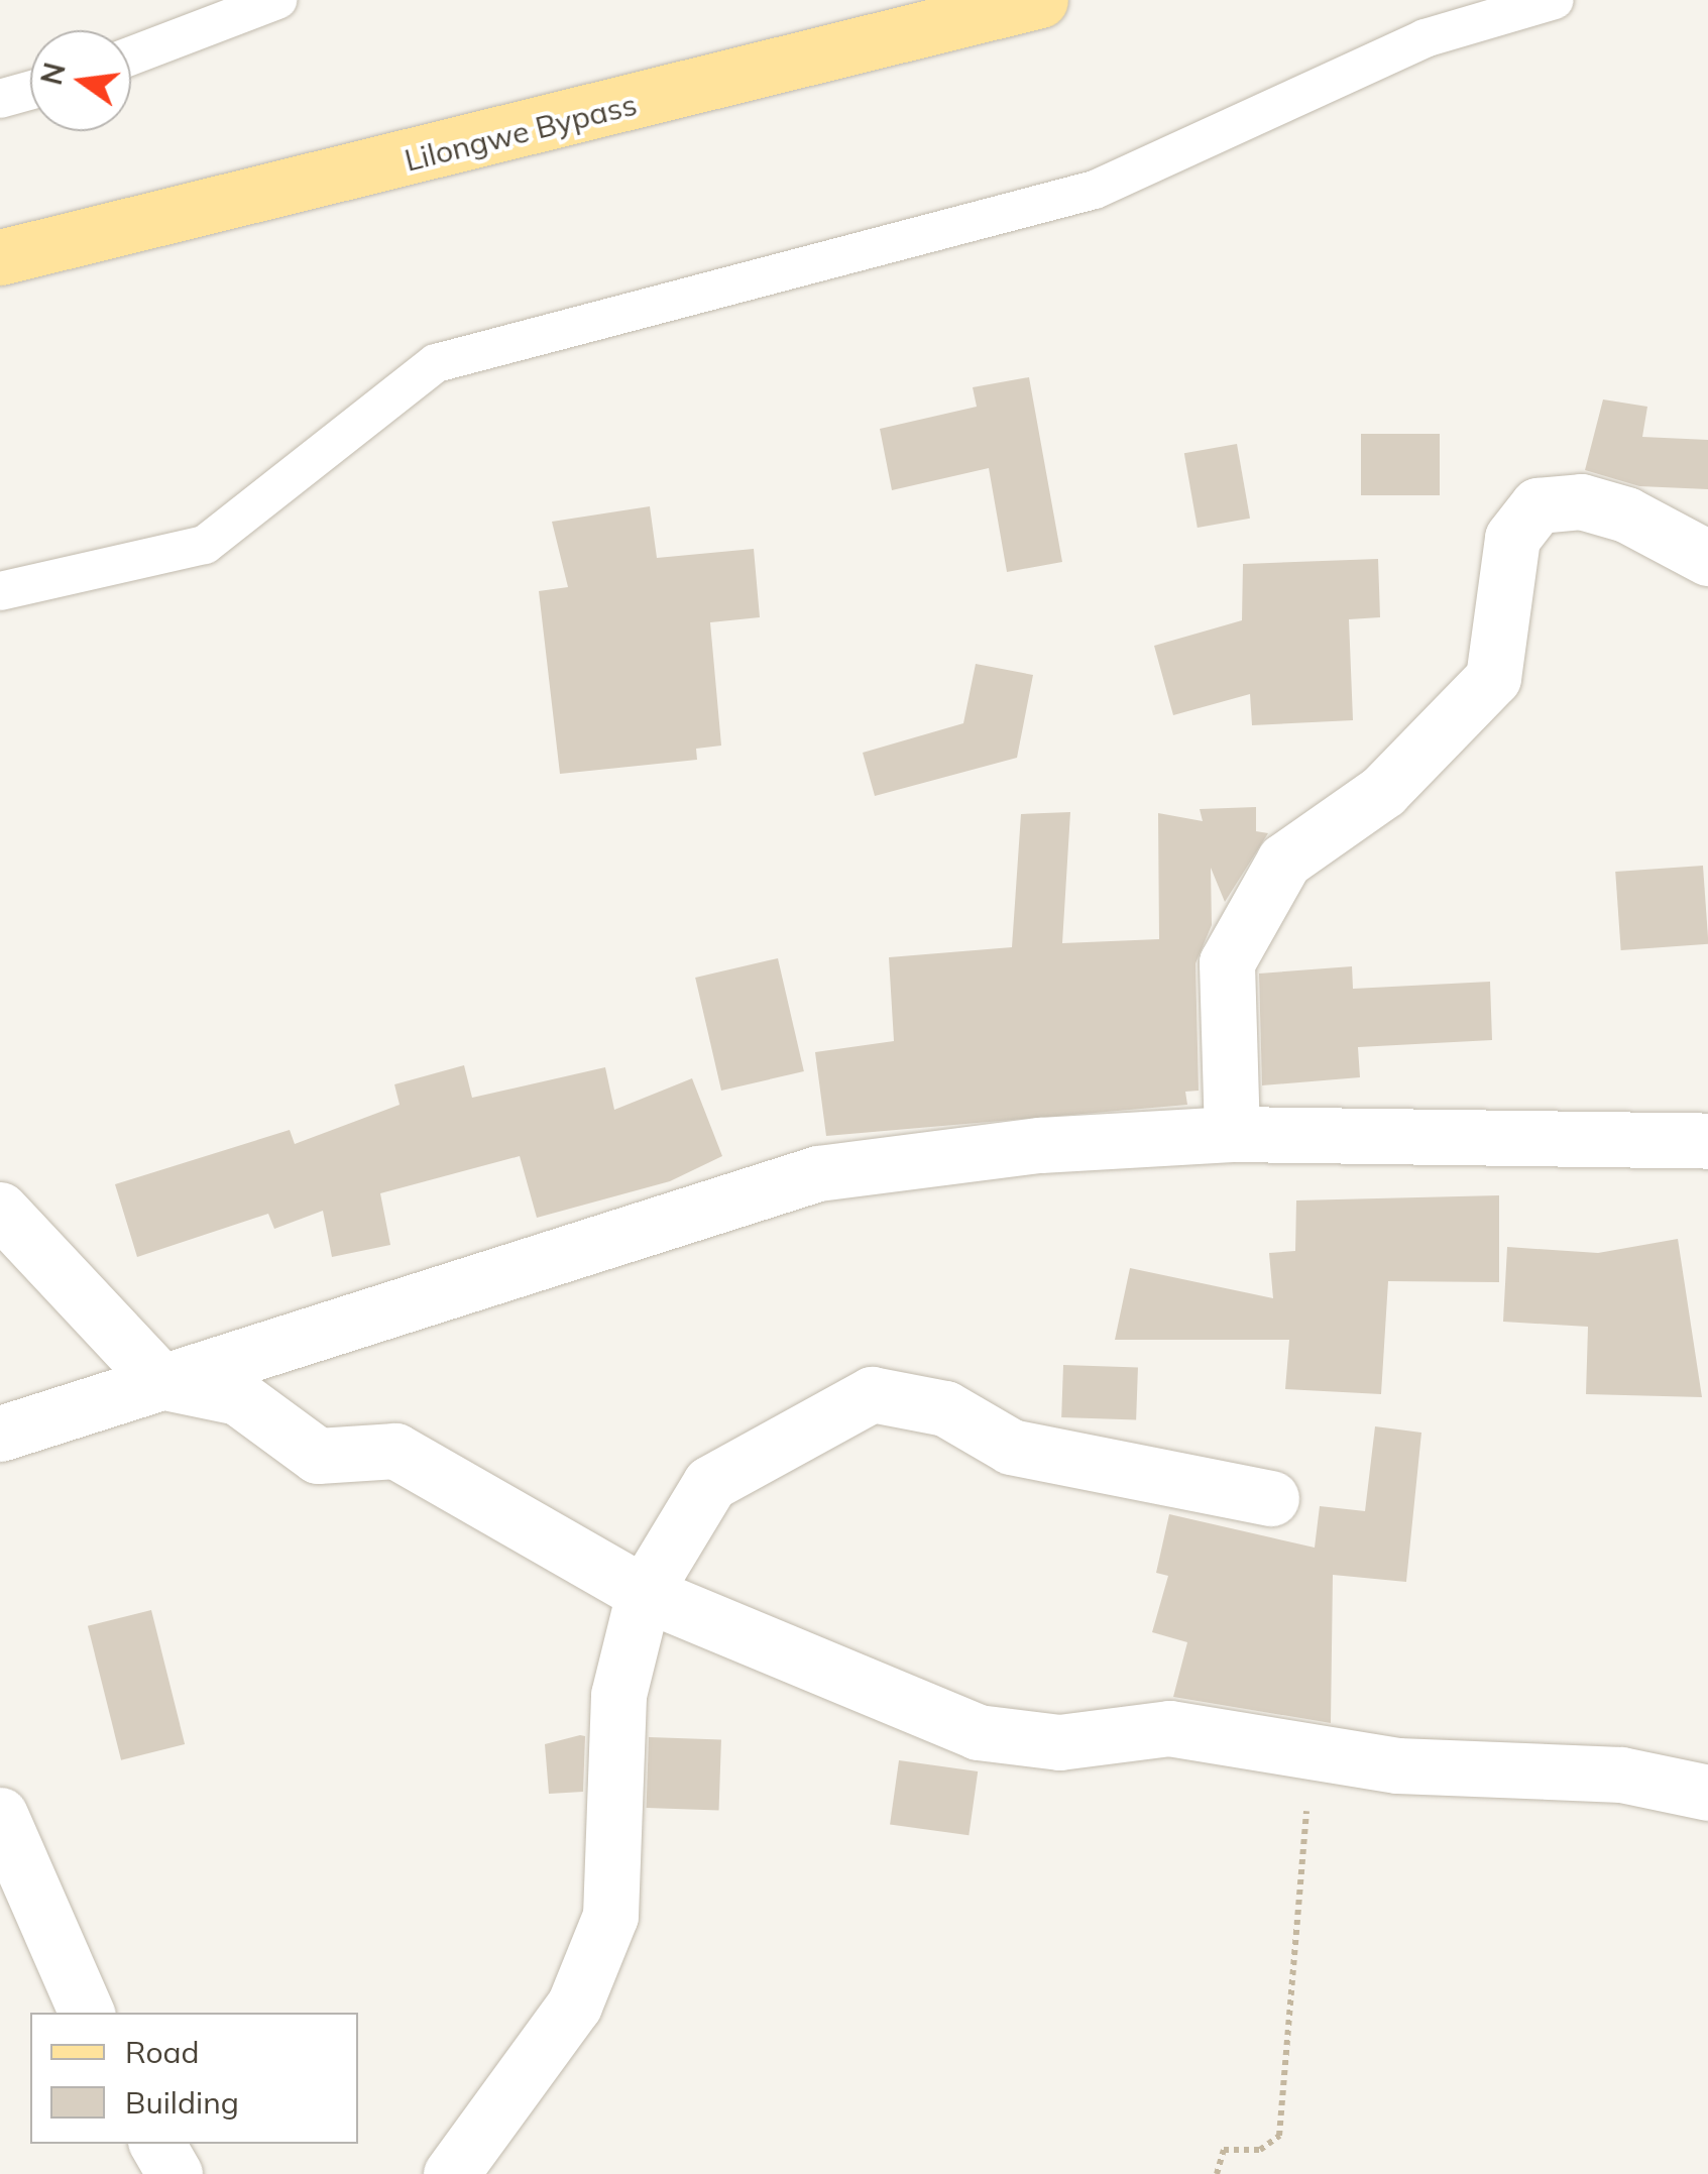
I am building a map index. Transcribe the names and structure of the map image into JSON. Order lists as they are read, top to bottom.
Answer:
{
  "streets": {
    "main road": ["Lilongwe Bypass"]
  },
  "legend": ["Road", "Building"],
  "north": "left"
}
